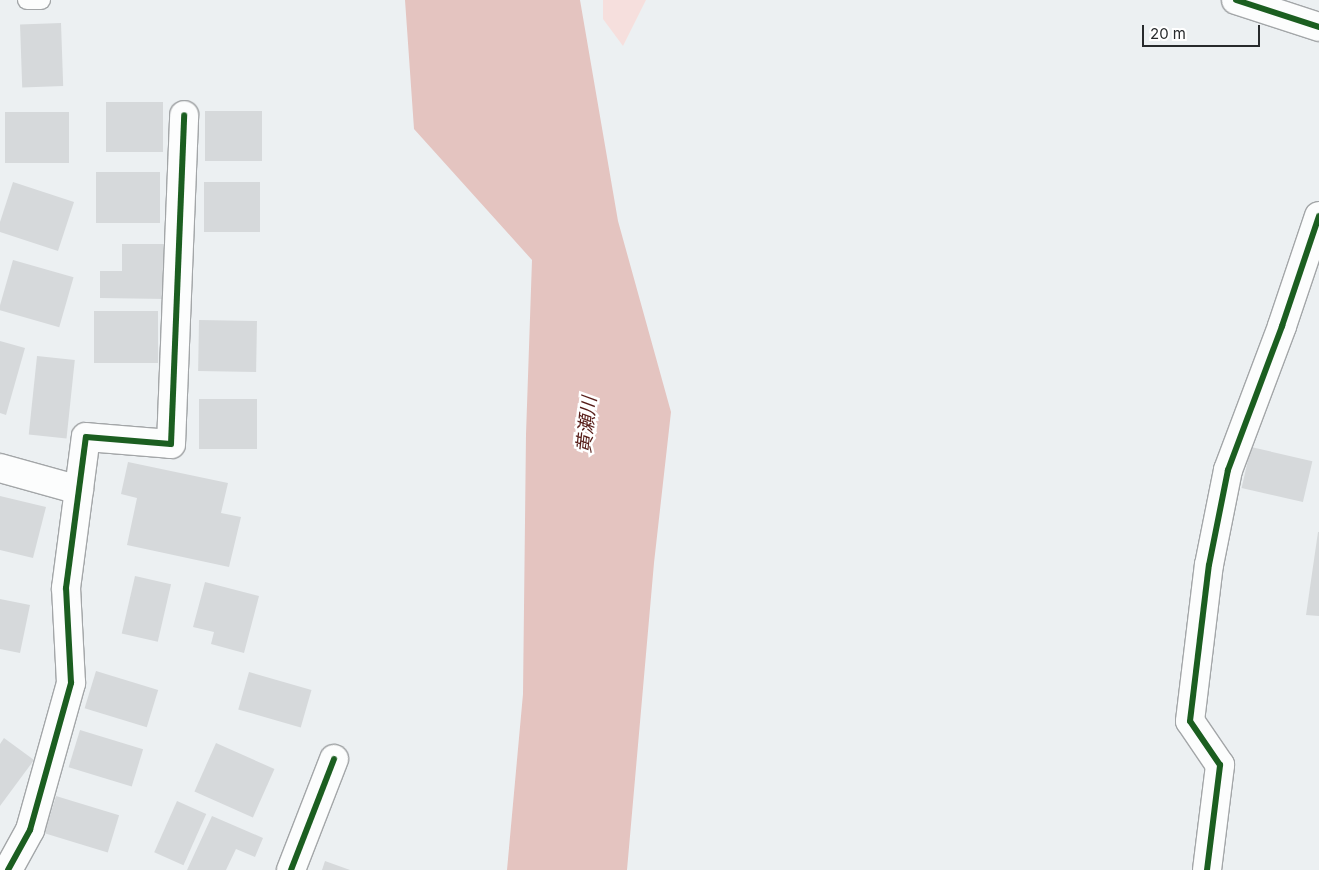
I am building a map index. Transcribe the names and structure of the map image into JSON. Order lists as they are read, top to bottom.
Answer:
{
  "water": ["黄瀬川"],
  "scale_bar": "20 m"
}
